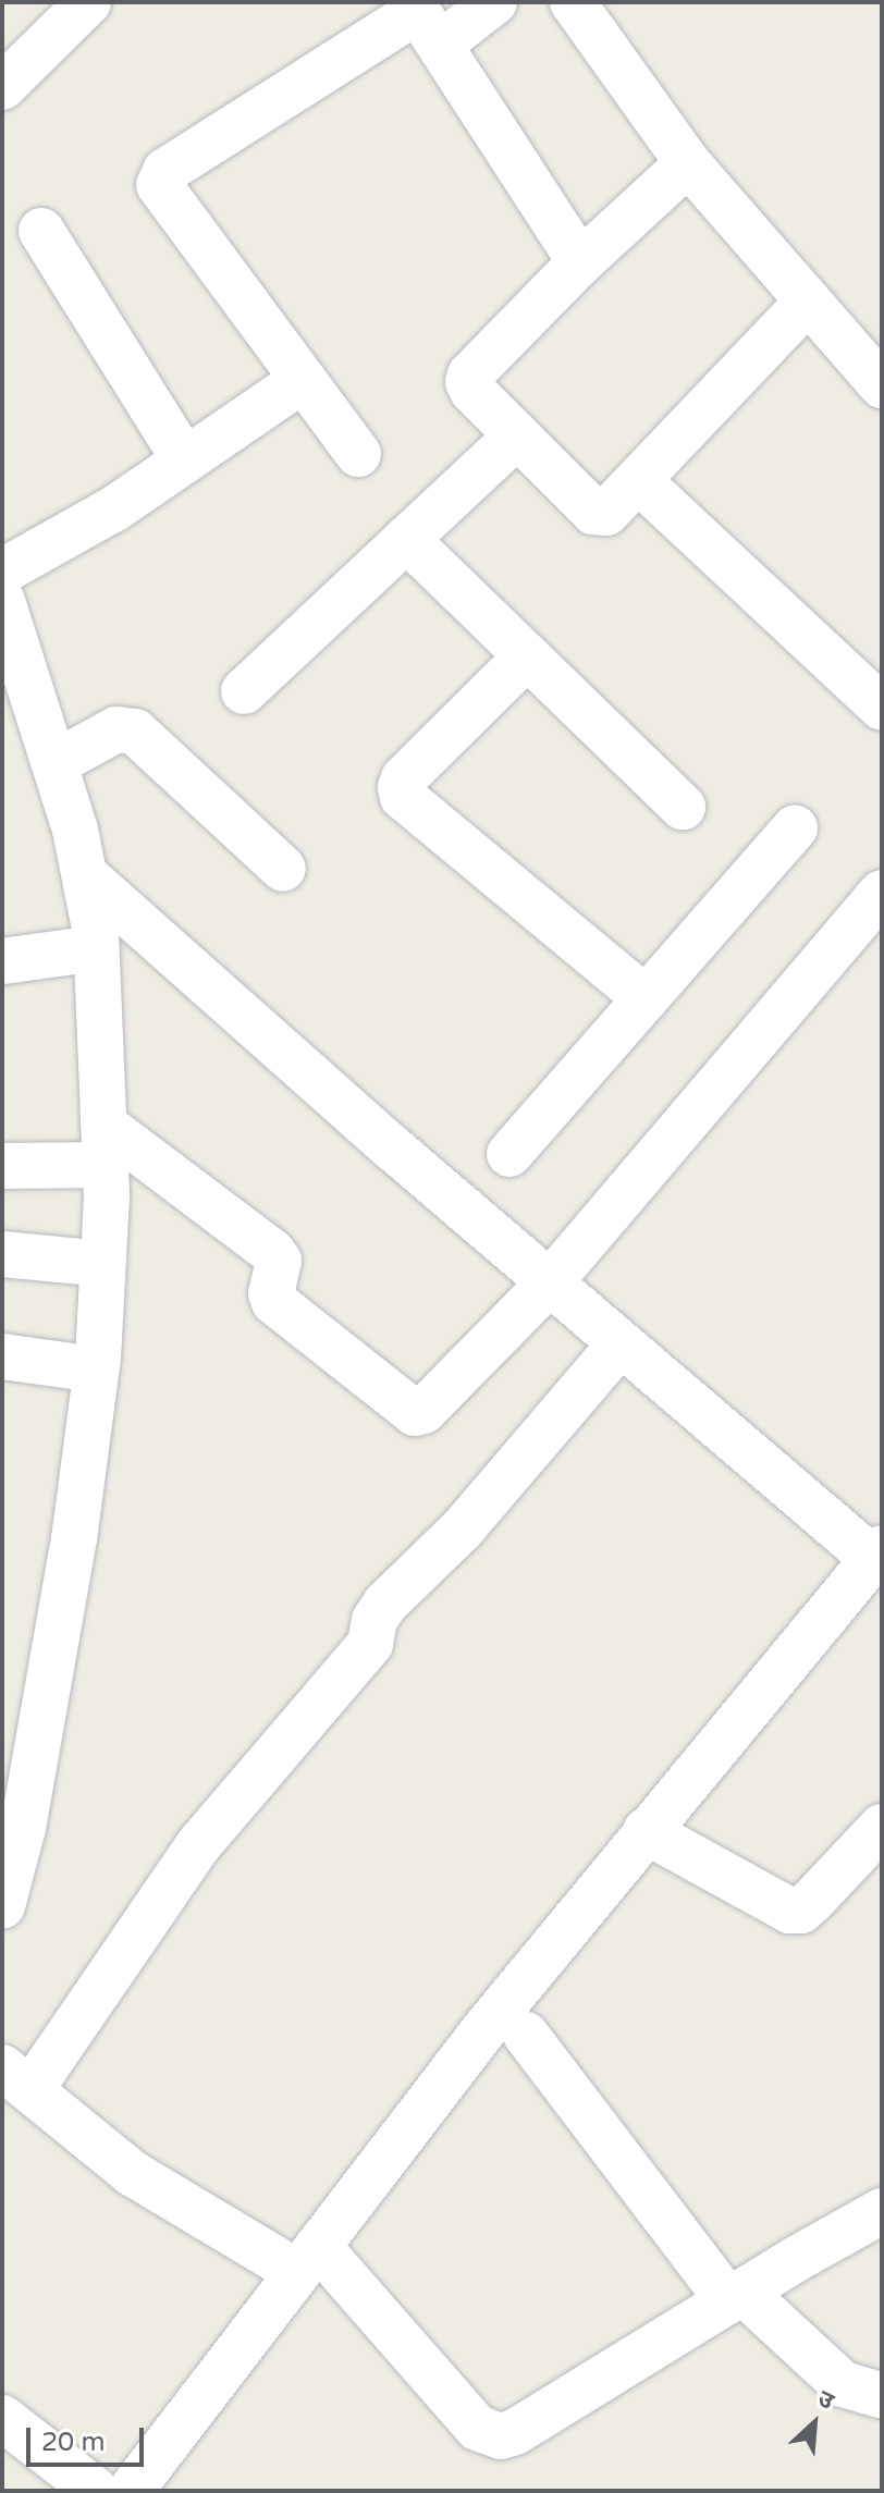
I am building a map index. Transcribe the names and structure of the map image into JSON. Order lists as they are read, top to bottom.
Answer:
{
  "scale_bar": "20 m",
  "north": "top right"
}
